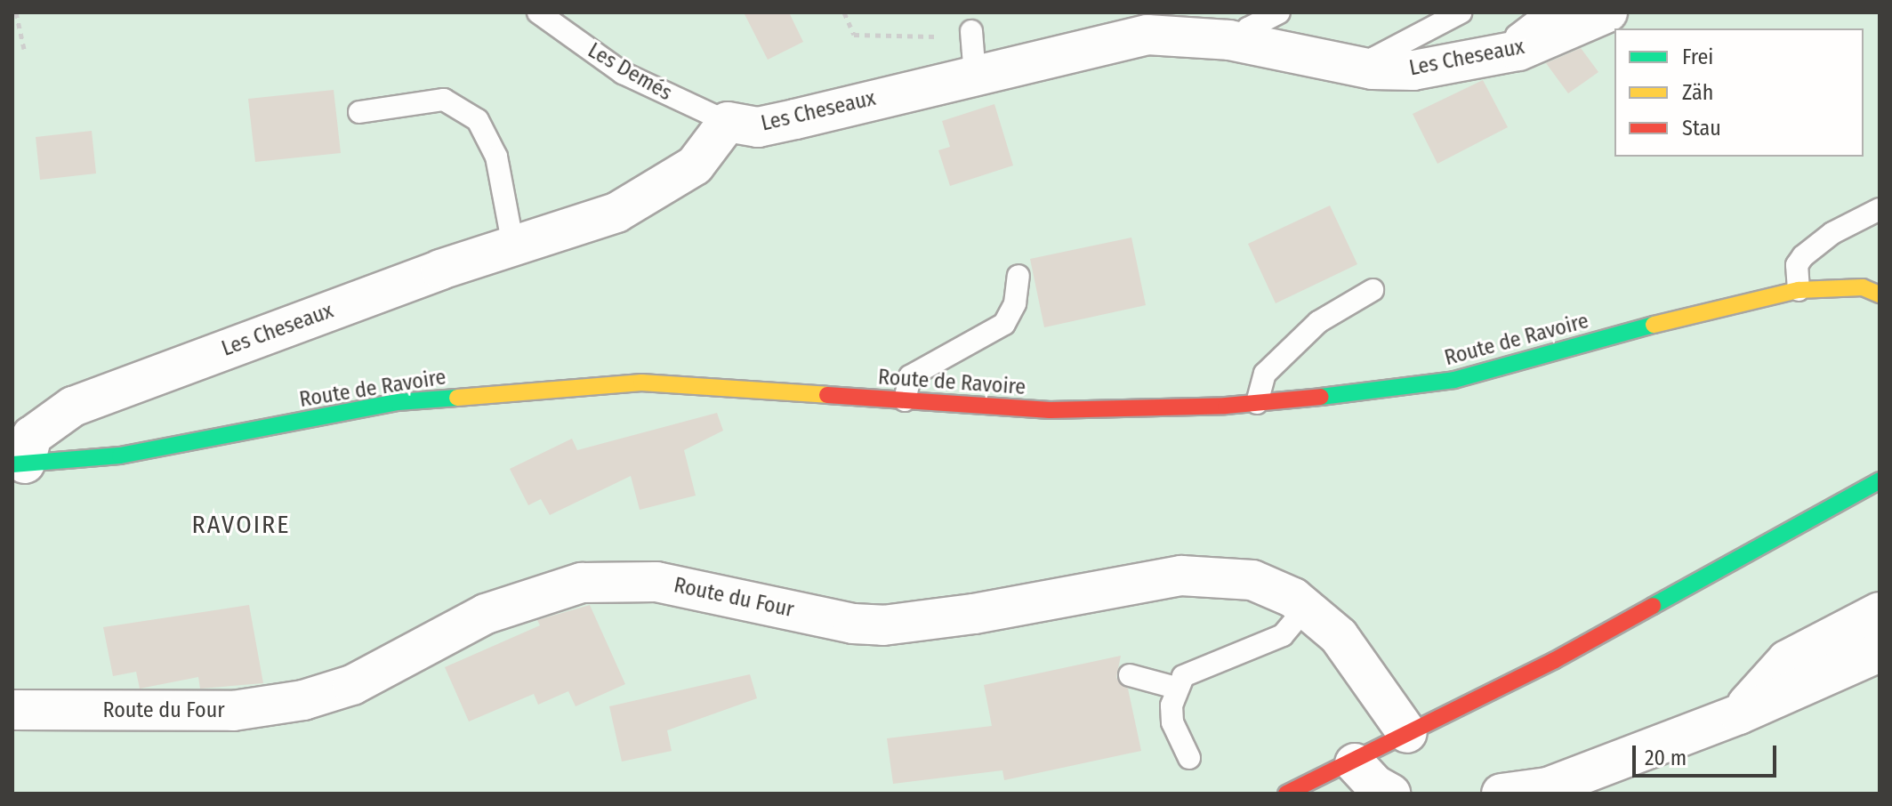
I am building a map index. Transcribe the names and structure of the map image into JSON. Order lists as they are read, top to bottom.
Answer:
{
  "streets": {
    "street": ["Les Cheseaux", "Route de Ravoire", "Route du Four"],
    "lane": ["Les Demés"]
  },
  "crossings": [
    ["Les Cheseaux", "Les Demés"],
    ["Les Cheseaux", "Route de Ravoire"]
  ],
  "districts": ["RAVOIRE"],
  "legend": ["Frei", "Zäh", "Stau"],
  "scale_bar": "20 m"
}
